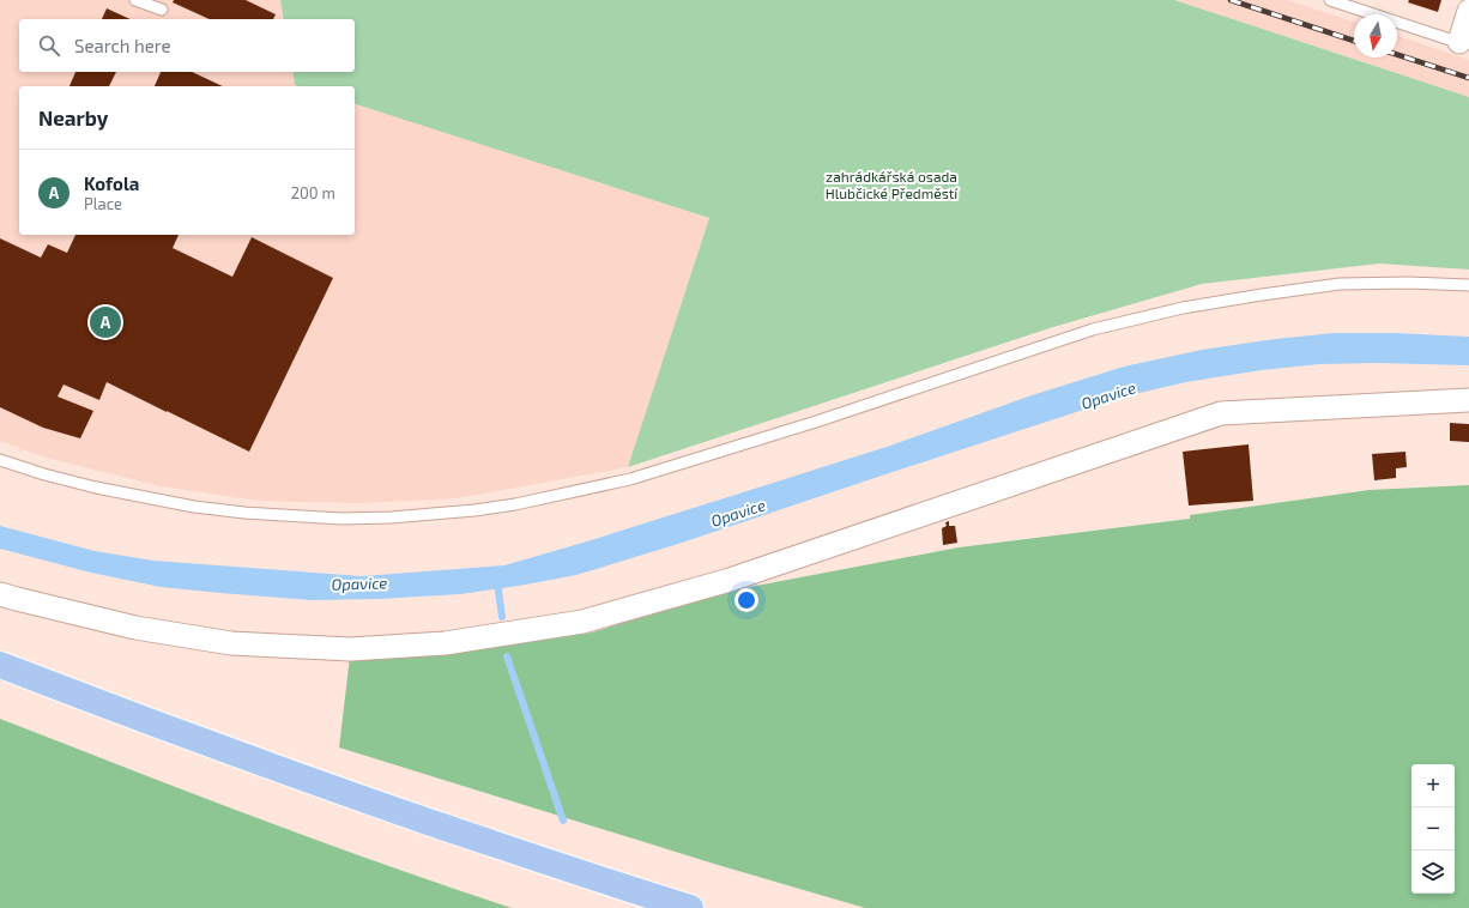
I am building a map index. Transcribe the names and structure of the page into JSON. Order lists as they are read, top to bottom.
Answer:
{
  "water": ["Opavice"],
  "parks": ["zahrádkářská osada Hlubčické Předměstí"],
  "north": "bottom",
  "page": {
    "search": "Search here",
    "heading": "Nearby",
    "list": [
      {
        "mark": "A",
        "name": "Kofola",
        "note": "Place",
        "value": "200 m"
      }
    ],
    "pins": "A",
    "map_buttons": ["+", "−"]
  }
}
